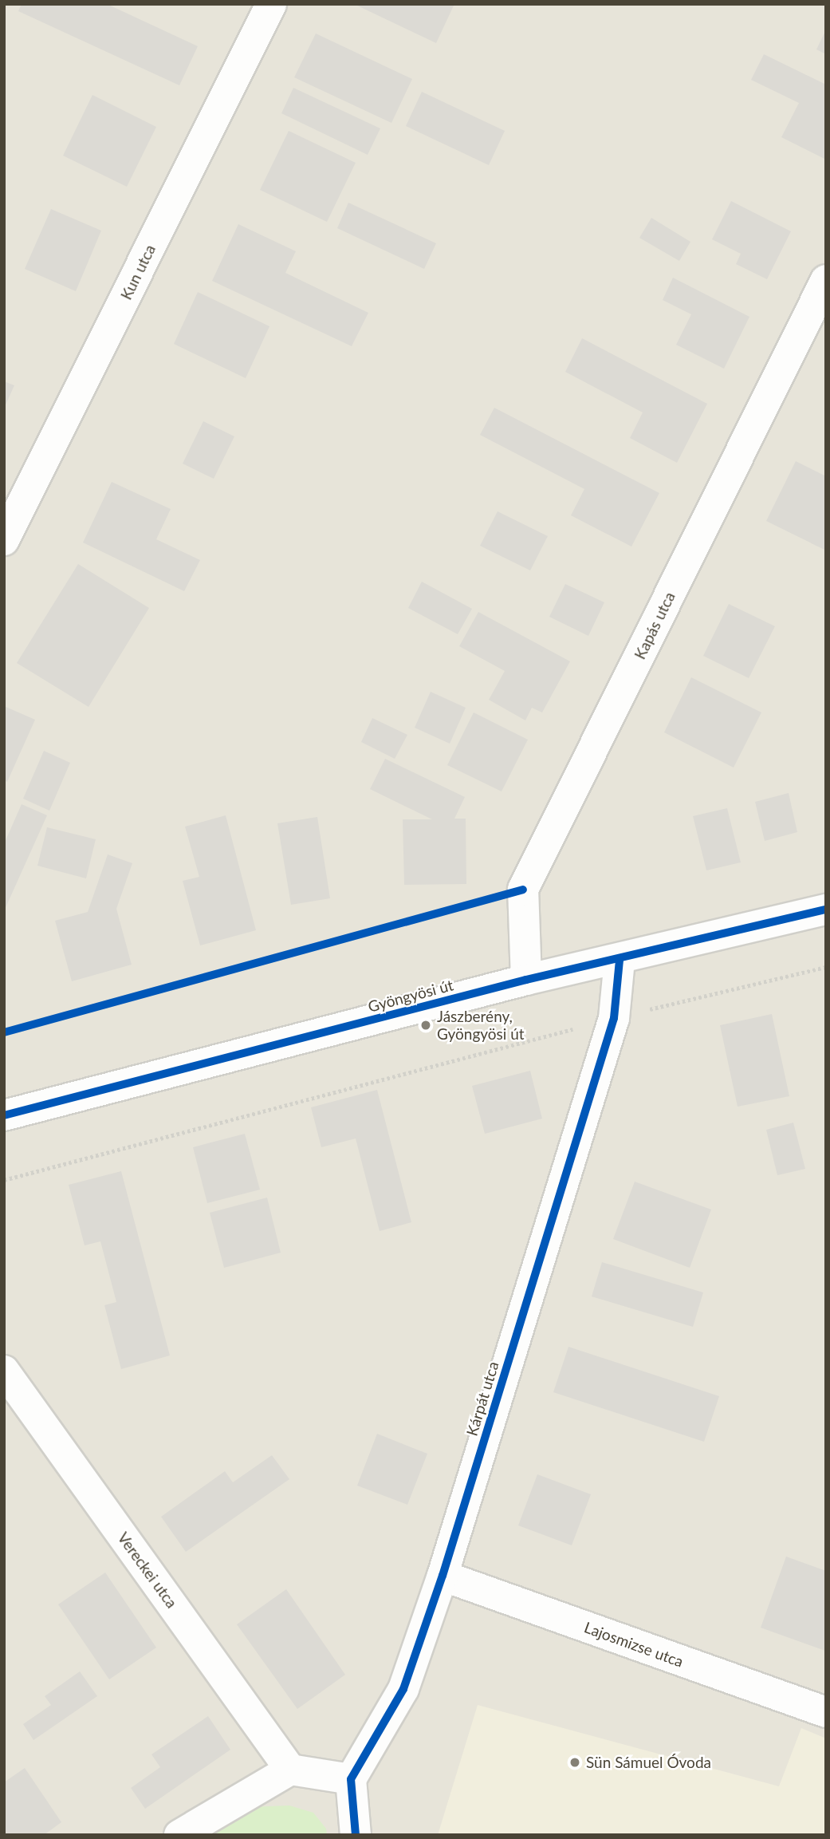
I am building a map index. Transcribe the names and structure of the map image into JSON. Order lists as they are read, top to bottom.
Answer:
{
  "streets": {
    "street": [
      "Kun utca",
      "Kapás utca",
      "Gyöngyösi út",
      "Kárpát utca",
      "Vereckei utca",
      "Lajosmizse utca"
    ]
  },
  "crossings": [
    ["Kapás utca", "Gyöngyösi út"],
    ["Gyöngyösi út", "Kárpát utca"],
    ["Kárpát utca", "Lajosmizse utca"]
  ],
  "places": ["Jászberény, Gyöngyösi út", "Sün Sámuel Óvoda"]
}
